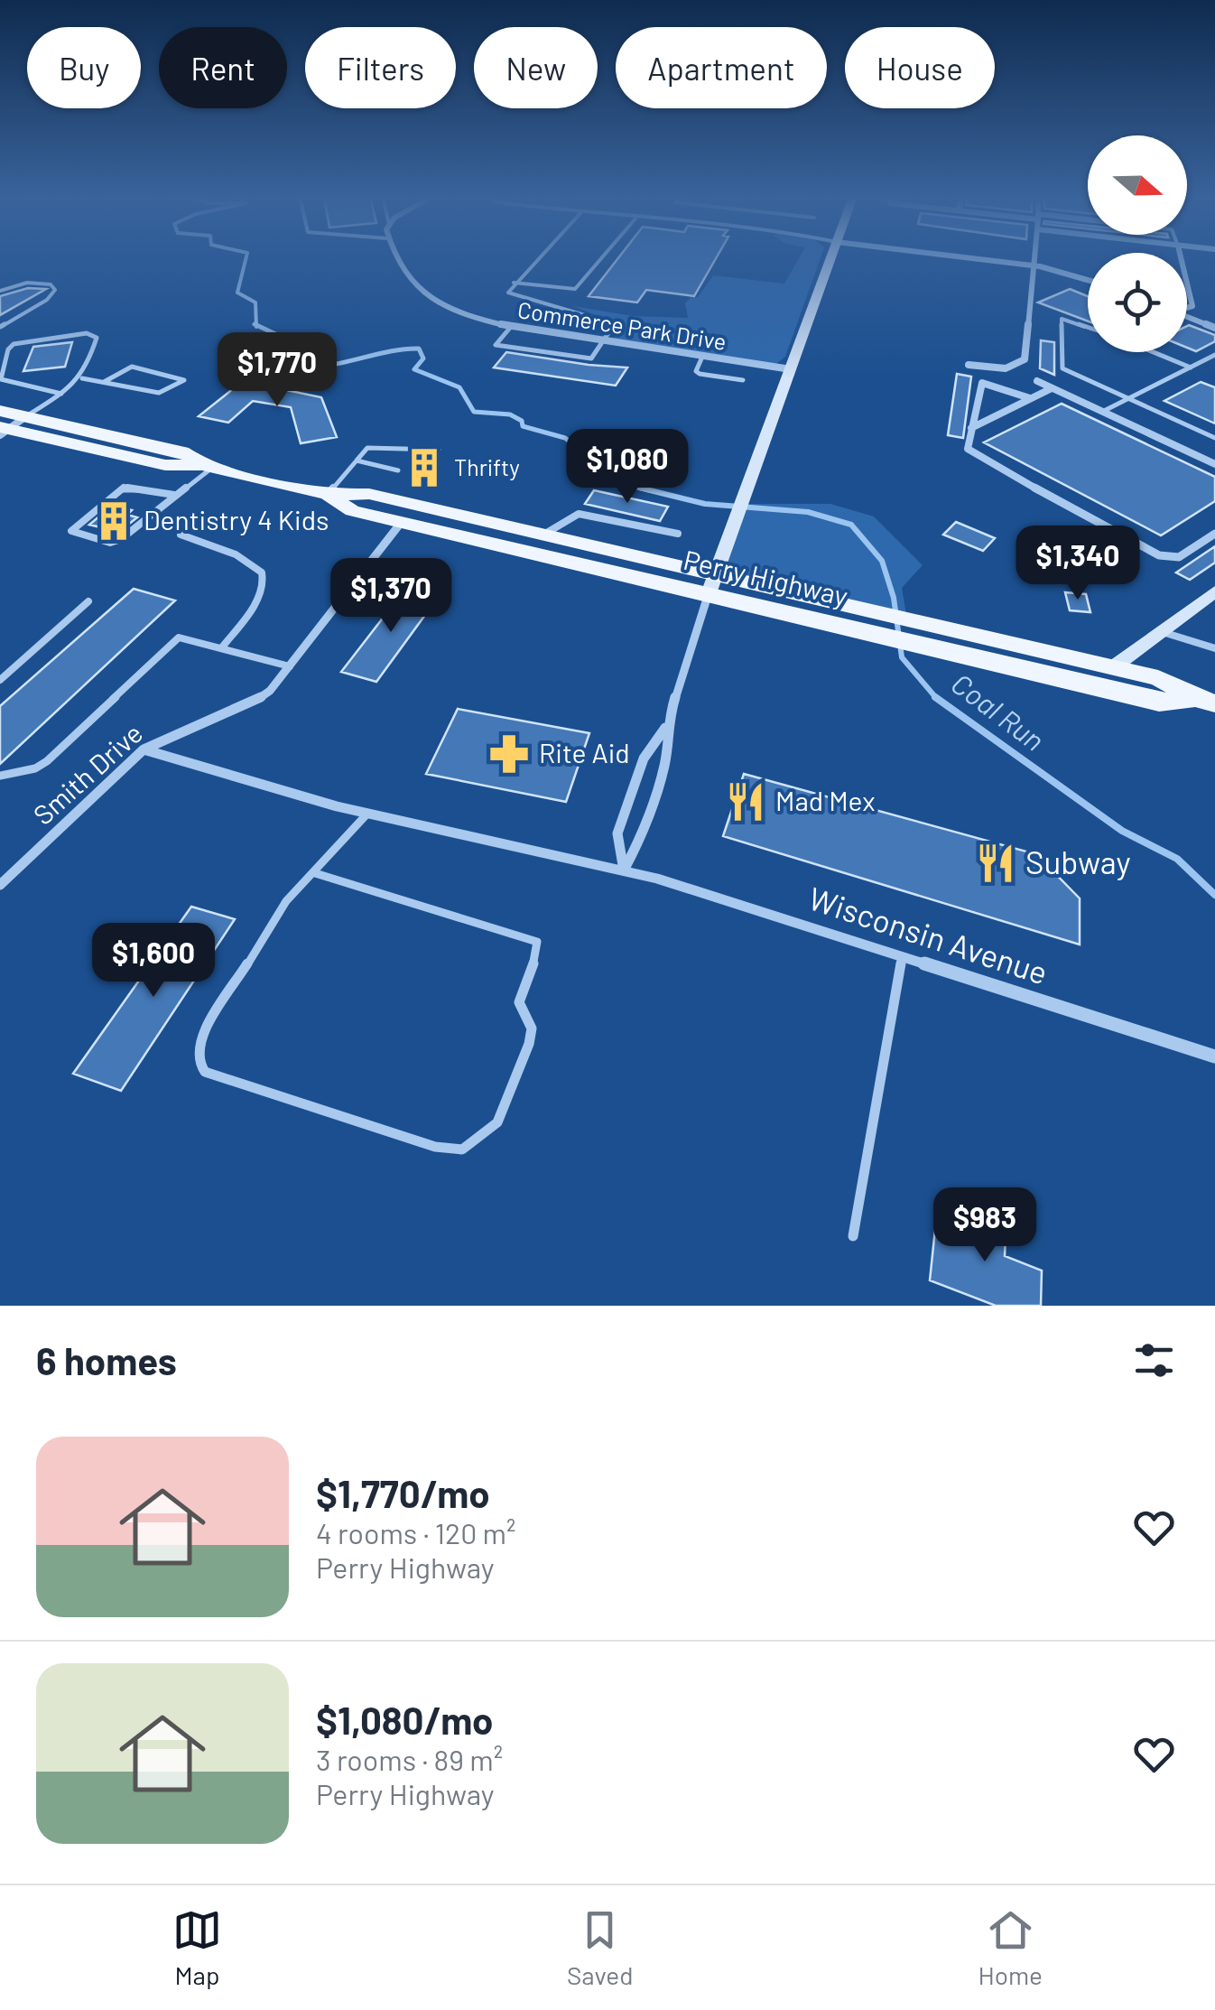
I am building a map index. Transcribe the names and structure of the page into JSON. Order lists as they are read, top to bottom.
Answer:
{
  "streets": {
    "main road": ["Perry Highway"],
    "street": ["Commerce Park Drive", "Smith Drive", "Wisconsin Avenue"]
  },
  "crossings": [
    ["Perry Highway", "Smith Drive"],
    ["Smith Drive", "Wisconsin Avenue"]
  ],
  "water": ["Coal Run"],
  "places": {
    "building": ["Thrifty", "Dentistry 4 Kids"],
    "pharmacy": ["Rite Aid"],
    "restaurant": ["Mad Mex", "Subway"]
  },
  "north": "right",
  "page": {
    "chip": [
      "Buy",
      "Rent",
      "Filters",
      "New",
      "Apartment",
      "House"
    ],
    "price": [
      "$1,770",
      "$1,080",
      "$1,340",
      "$1,370",
      "$1,600",
      "$983"
    ],
    "heading": "6 homes",
    "list": [
      {
        "name": "$1,770/mo",
        "note": "4 rooms · 120 m² · Perry Highway"
      },
      {
        "name": "$1,080/mo",
        "note": "3 rooms · 89 m² · Perry Highway"
      }
    ],
    "tabs": ["Map", "Saved", "Home"]
  }
}
